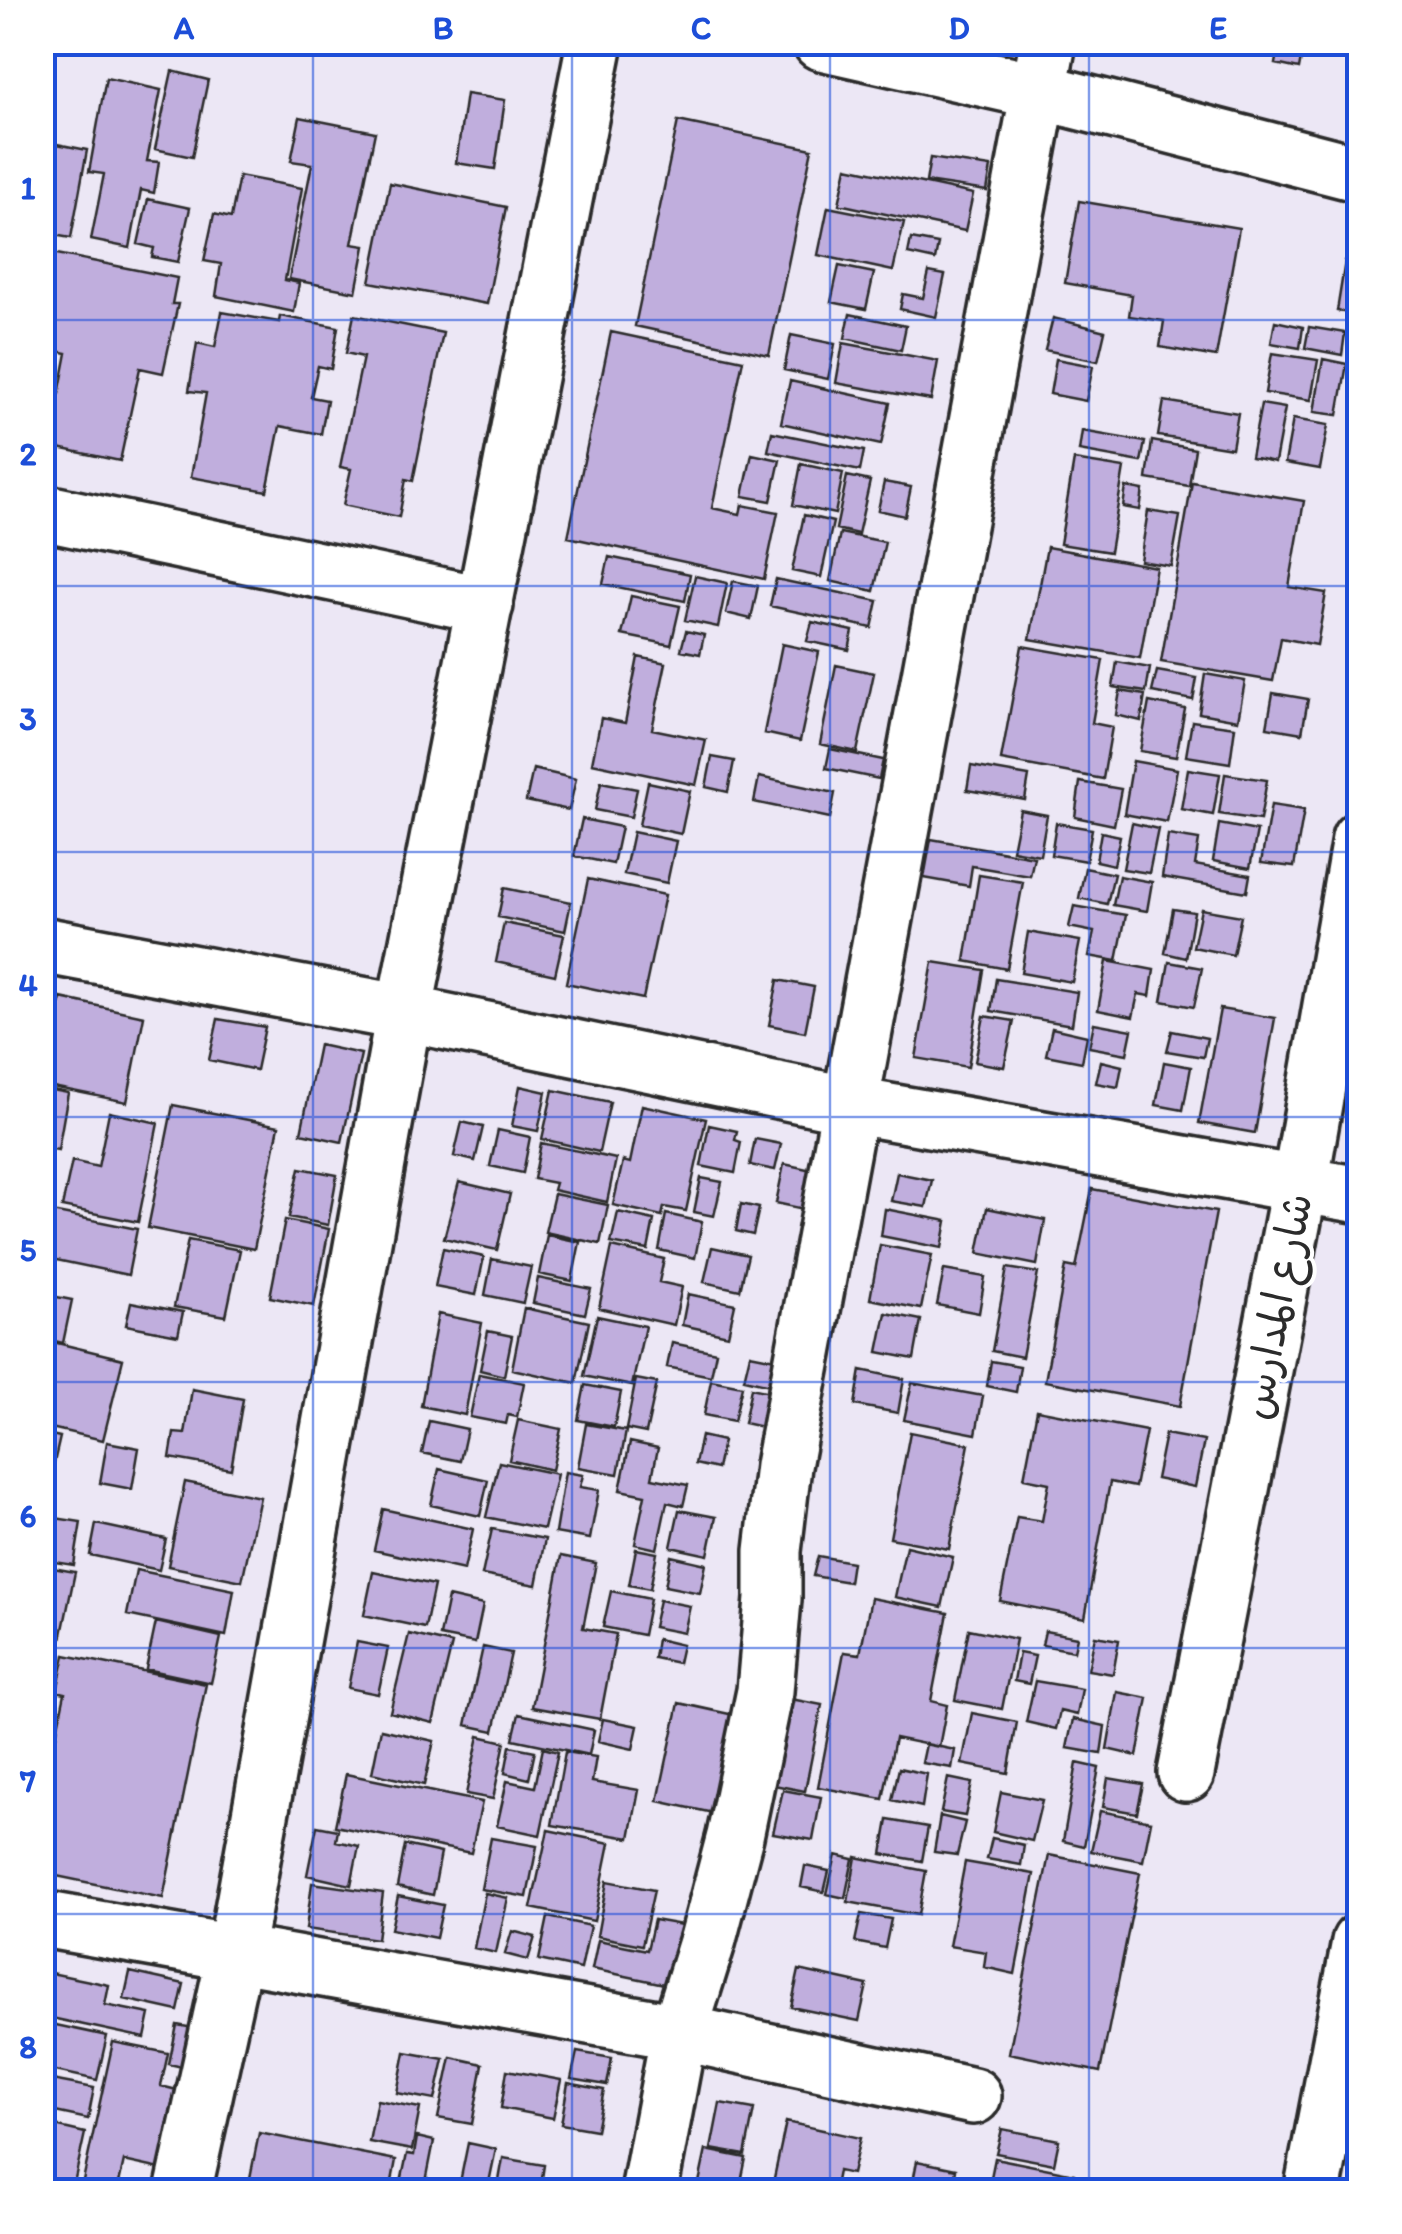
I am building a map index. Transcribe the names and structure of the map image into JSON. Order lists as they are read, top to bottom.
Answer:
{
  "streets": {
    "street": ["شارع المدارس"]
  },
  "grid": {
    "columns": [
      "A",
      "B",
      "C",
      "D",
      "E"
    ],
    "rows": [
      "1",
      "2",
      "3",
      "4",
      "5",
      "6",
      "7",
      "8"
    ]
  }
}
